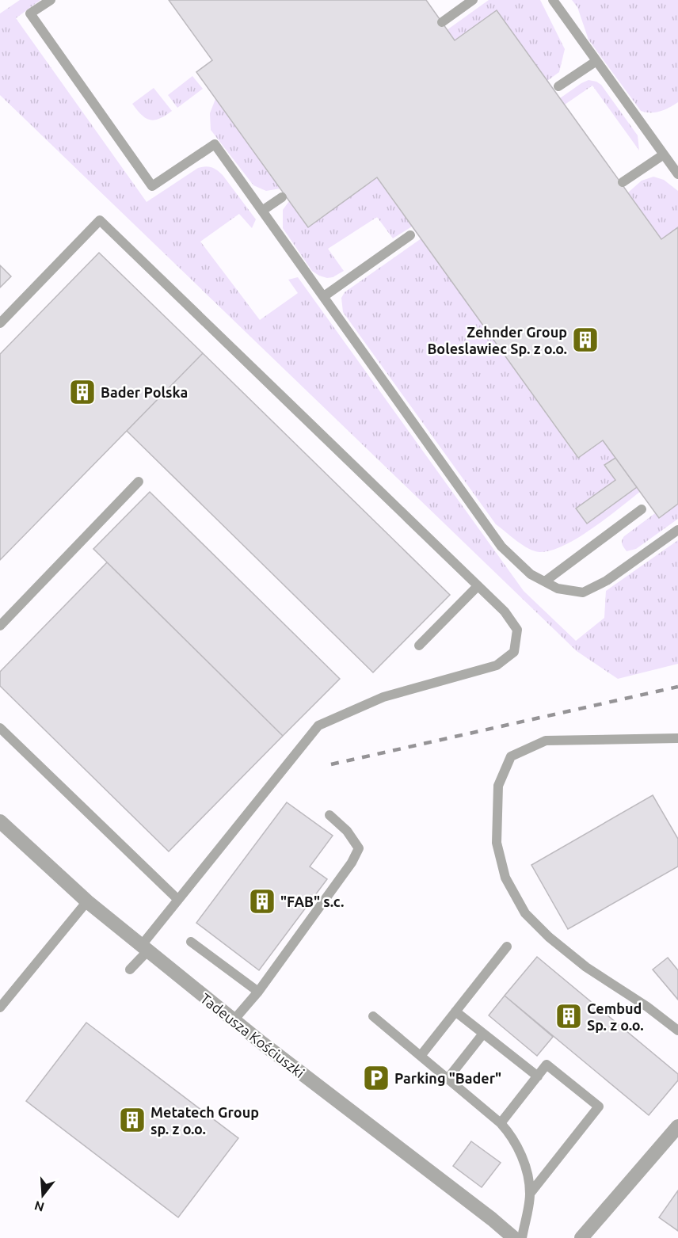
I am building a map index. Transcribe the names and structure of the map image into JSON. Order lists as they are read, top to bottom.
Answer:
{
  "streets": {
    "street": ["Tadeusza Kościuszki"]
  },
  "places": {
    "building": [
      "Zehnder Group Boleslawiec Sp. z o.o.",
      "Bader Polska",
      "\"FAB\" s.c.",
      "Cembud Sp. z o.o.",
      "Metatech Group sp. z o.o."
    ],
    "parking": ["Parking \"Bader\""]
  },
  "north": "bottom"
}
